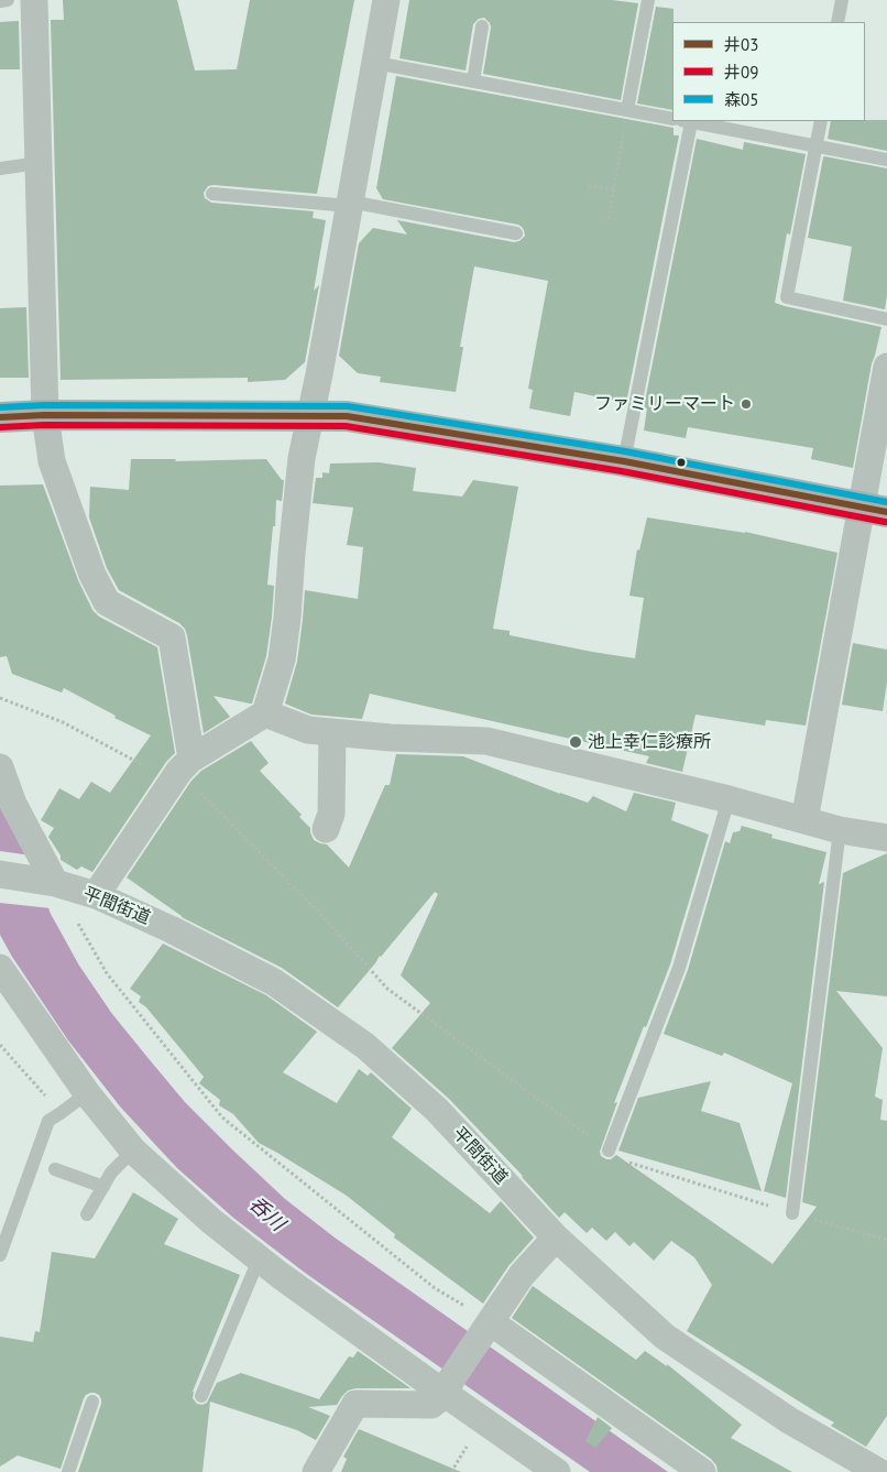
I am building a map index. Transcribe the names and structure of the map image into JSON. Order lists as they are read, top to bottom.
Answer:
{
  "streets": {
    "street": ["平間街道"]
  },
  "water": ["呑川"],
  "places": ["ファミリーマート", "池上幸仁診療所"],
  "lines": ["transit line 森05", "transit line 井03", "transit line 井09"],
  "legend": ["井03", "井09", "森05"]
}
